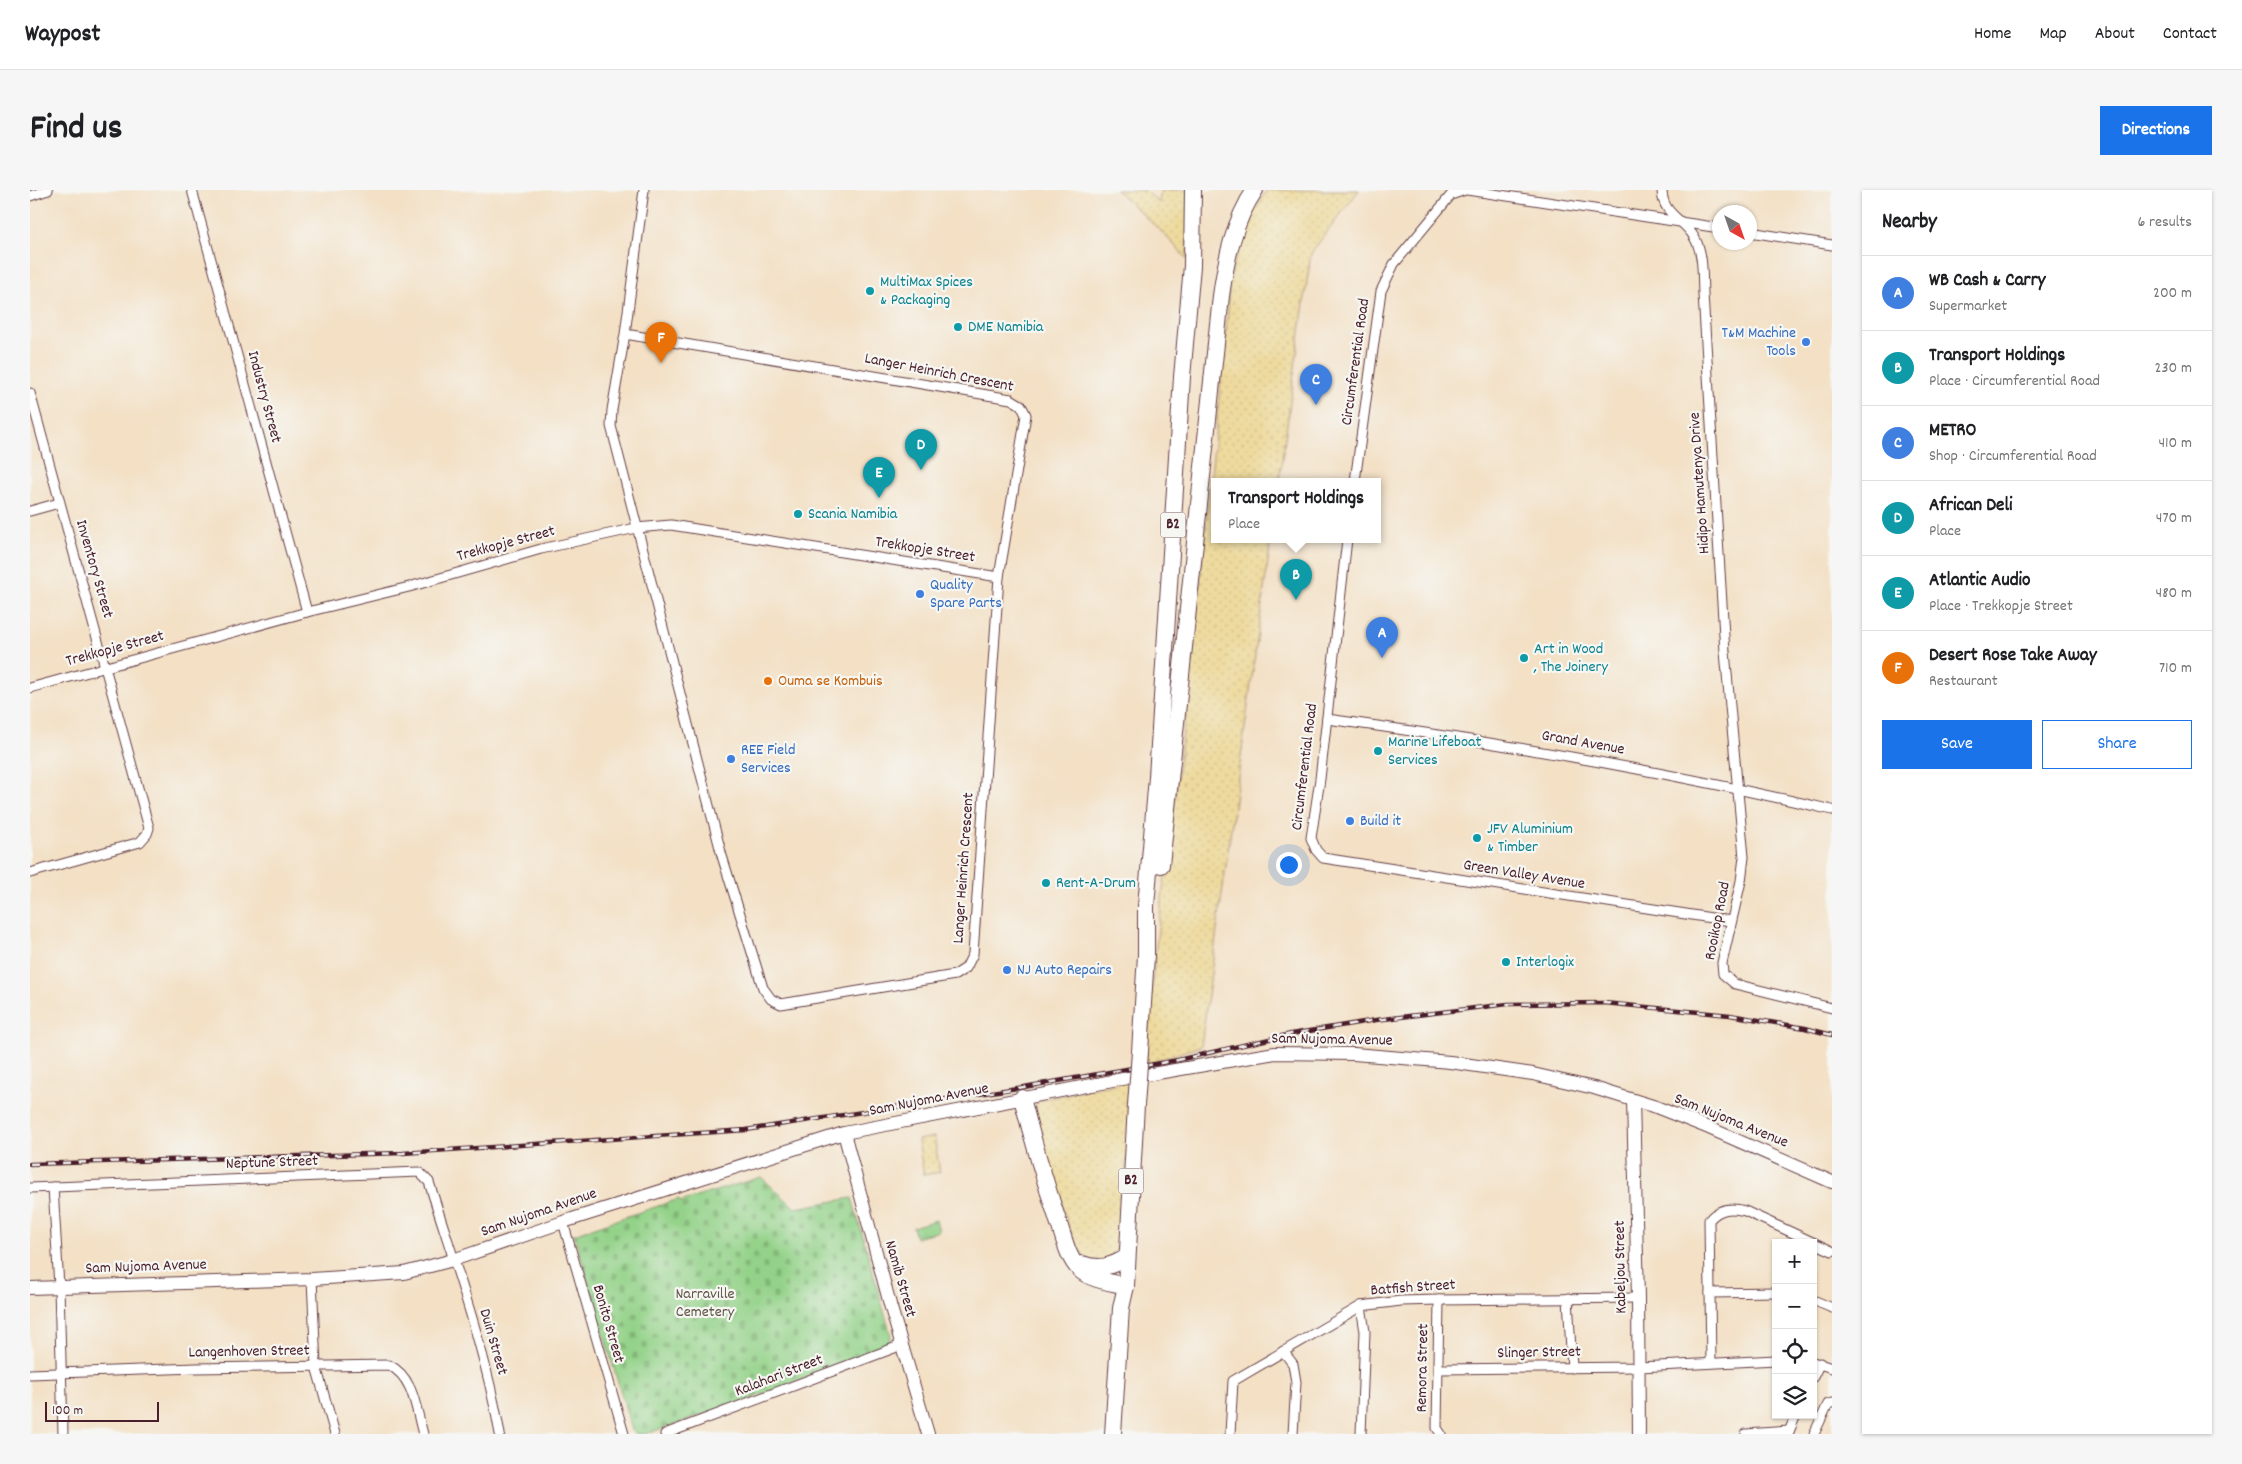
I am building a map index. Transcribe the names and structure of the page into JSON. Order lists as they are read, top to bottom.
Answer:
{
  "streets": {
    "highway": ["B2"],
    "street": [
      "Circumferential Road",
      "Langer Heinrich Crescent",
      "Industry Street",
      "Hidipo Hamutenya Drive",
      "Trekkopje Street",
      "Inventory Street",
      "Grand Avenue",
      "Green Valley Avenue",
      "Rooikop Road",
      "Sam Nujoma Avenue",
      "Neptune Street",
      "Kabeljou Street",
      "Namib Street",
      "Batfish Street",
      "Bonito Street",
      "Duin Street",
      "Langenhoven Street",
      "Slinger Street",
      "Remora Street",
      "Kalahari Street"
    ]
  },
  "crossings": [
    ["Circumferential Road", "Hidipo Hamutenya Drive"],
    ["Circumferential Road", "Grand Avenue"],
    ["Circumferential Road", "Green Valley Avenue"],
    ["Langer Heinrich Crescent", "Trekkopje Street"],
    ["Industry Street", "Trekkopje Street"],
    ["Hidipo Hamutenya Drive", "Grand Avenue"],
    ["Hidipo Hamutenya Drive", "Rooikop Road"],
    ["Trekkopje Street", "Inventory Street"],
    ["Grand Avenue", "Rooikop Road"],
    ["Green Valley Avenue", "Rooikop Road"],
    ["Sam Nujoma Avenue", "Neptune Street"],
    ["Sam Nujoma Avenue", "Kabeljou Street"],
    ["Sam Nujoma Avenue", "Namib Street"],
    ["Sam Nujoma Avenue", "Bonito Street"],
    ["Sam Nujoma Avenue", "Duin Street"],
    ["Neptune Street", "Duin Street"],
    ["Kabeljou Street", "Batfish Street"],
    ["Kabeljou Street", "Slinger Street"],
    ["Namib Street", "Kalahari Street"],
    ["Batfish Street", "Remora Street"],
    ["Slinger Street", "Remora Street"]
  ],
  "parks": ["Narraville Cemetery"],
  "places": [
    "MultiMax Spices & Packaging",
    "DME Namibia",
    "T&M Machine Tools",
    "Scania Namibia",
    "Quality Spare Parts",
    "Art in Wood , The Joinery",
    "Ouma se Kombuis",
    "Marine Lifeboat Services",
    "REE Field Services",
    "Build it",
    "JFV Aluminium & Timber",
    "Rent-A-Drum",
    "Interlogix",
    "NJ Auto Repairs"
  ],
  "scale_bar": "100 m",
  "north": "bottom right",
  "page": {
    "header": "Waypost",
    "nav": [
      "Home",
      "Map",
      "About",
      "Contact"
    ],
    "title": "Find us",
    "buttons": [
      "Directions",
      ["Save", "Share"]
    ],
    "heading": ["Nearby", "6 results"],
    "list": [
      {
        "mark": "A",
        "name": "WB Cash & Carry",
        "note": "Supermarket",
        "value": "200 m"
      },
      {
        "mark": "B",
        "name": "Transport Holdings",
        "note": "Place · Circumferential Road",
        "value": "230 m"
      },
      {
        "mark": "C",
        "name": "METRO",
        "note": "Shop · Circumferential Road",
        "value": "410 m"
      },
      {
        "mark": "D",
        "name": "African Deli",
        "note": "Place",
        "value": "470 m"
      },
      {
        "mark": "E",
        "name": "Atlantic Audio",
        "note": "Place · Trekkopje Street",
        "value": "480 m"
      },
      {
        "mark": "F",
        "name": "Desert Rose Take Away",
        "note": "Restaurant",
        "value": "710 m"
      }
    ],
    "pins": [
      "F",
      "C",
      "D",
      "E",
      "B",
      "A"
    ],
    "popup": ["Transport Holdings", "Place"],
    "map_buttons": ["+", "−"],
    "scale": "100 m"
  }
}
